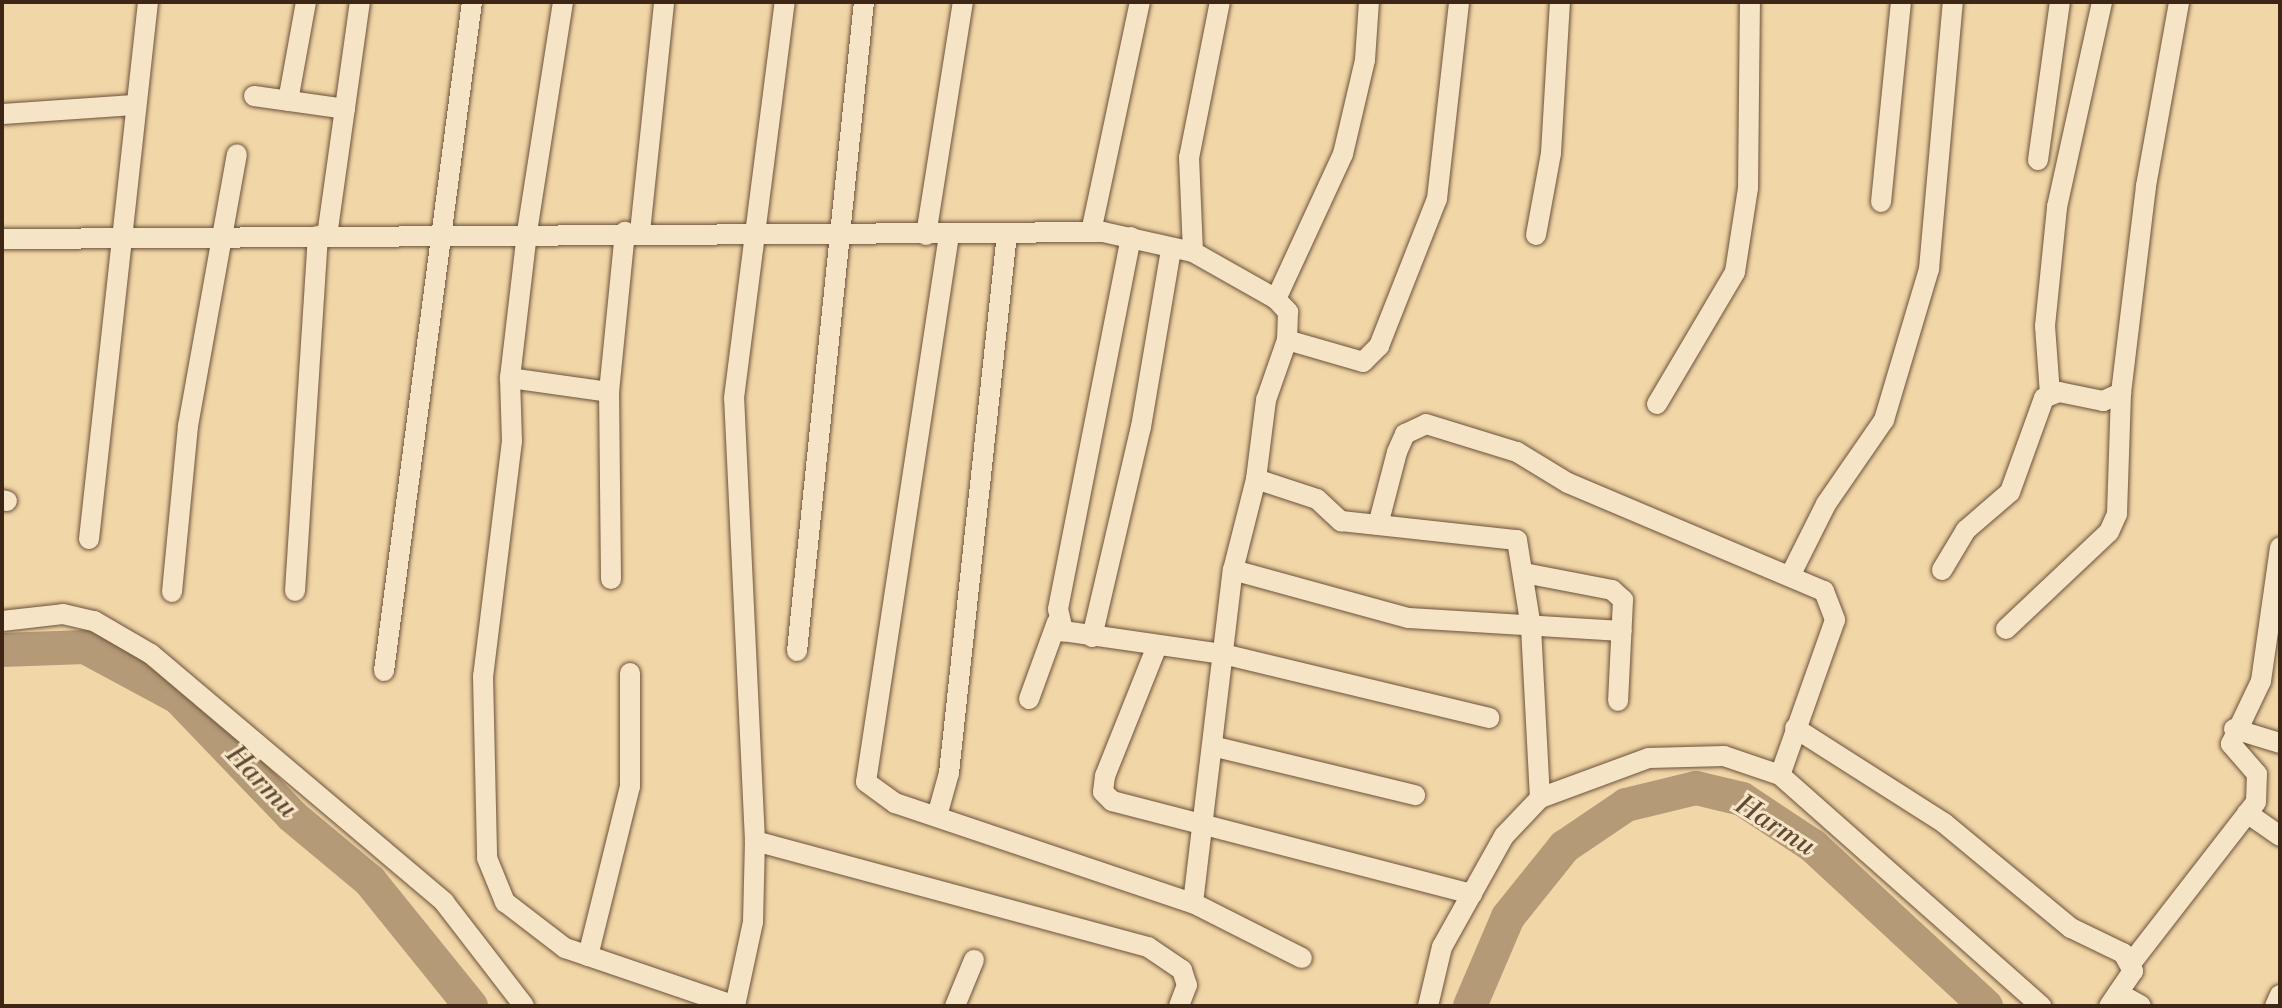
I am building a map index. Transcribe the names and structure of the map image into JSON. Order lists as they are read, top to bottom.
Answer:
{
  "water": ["Harmu"]
}
